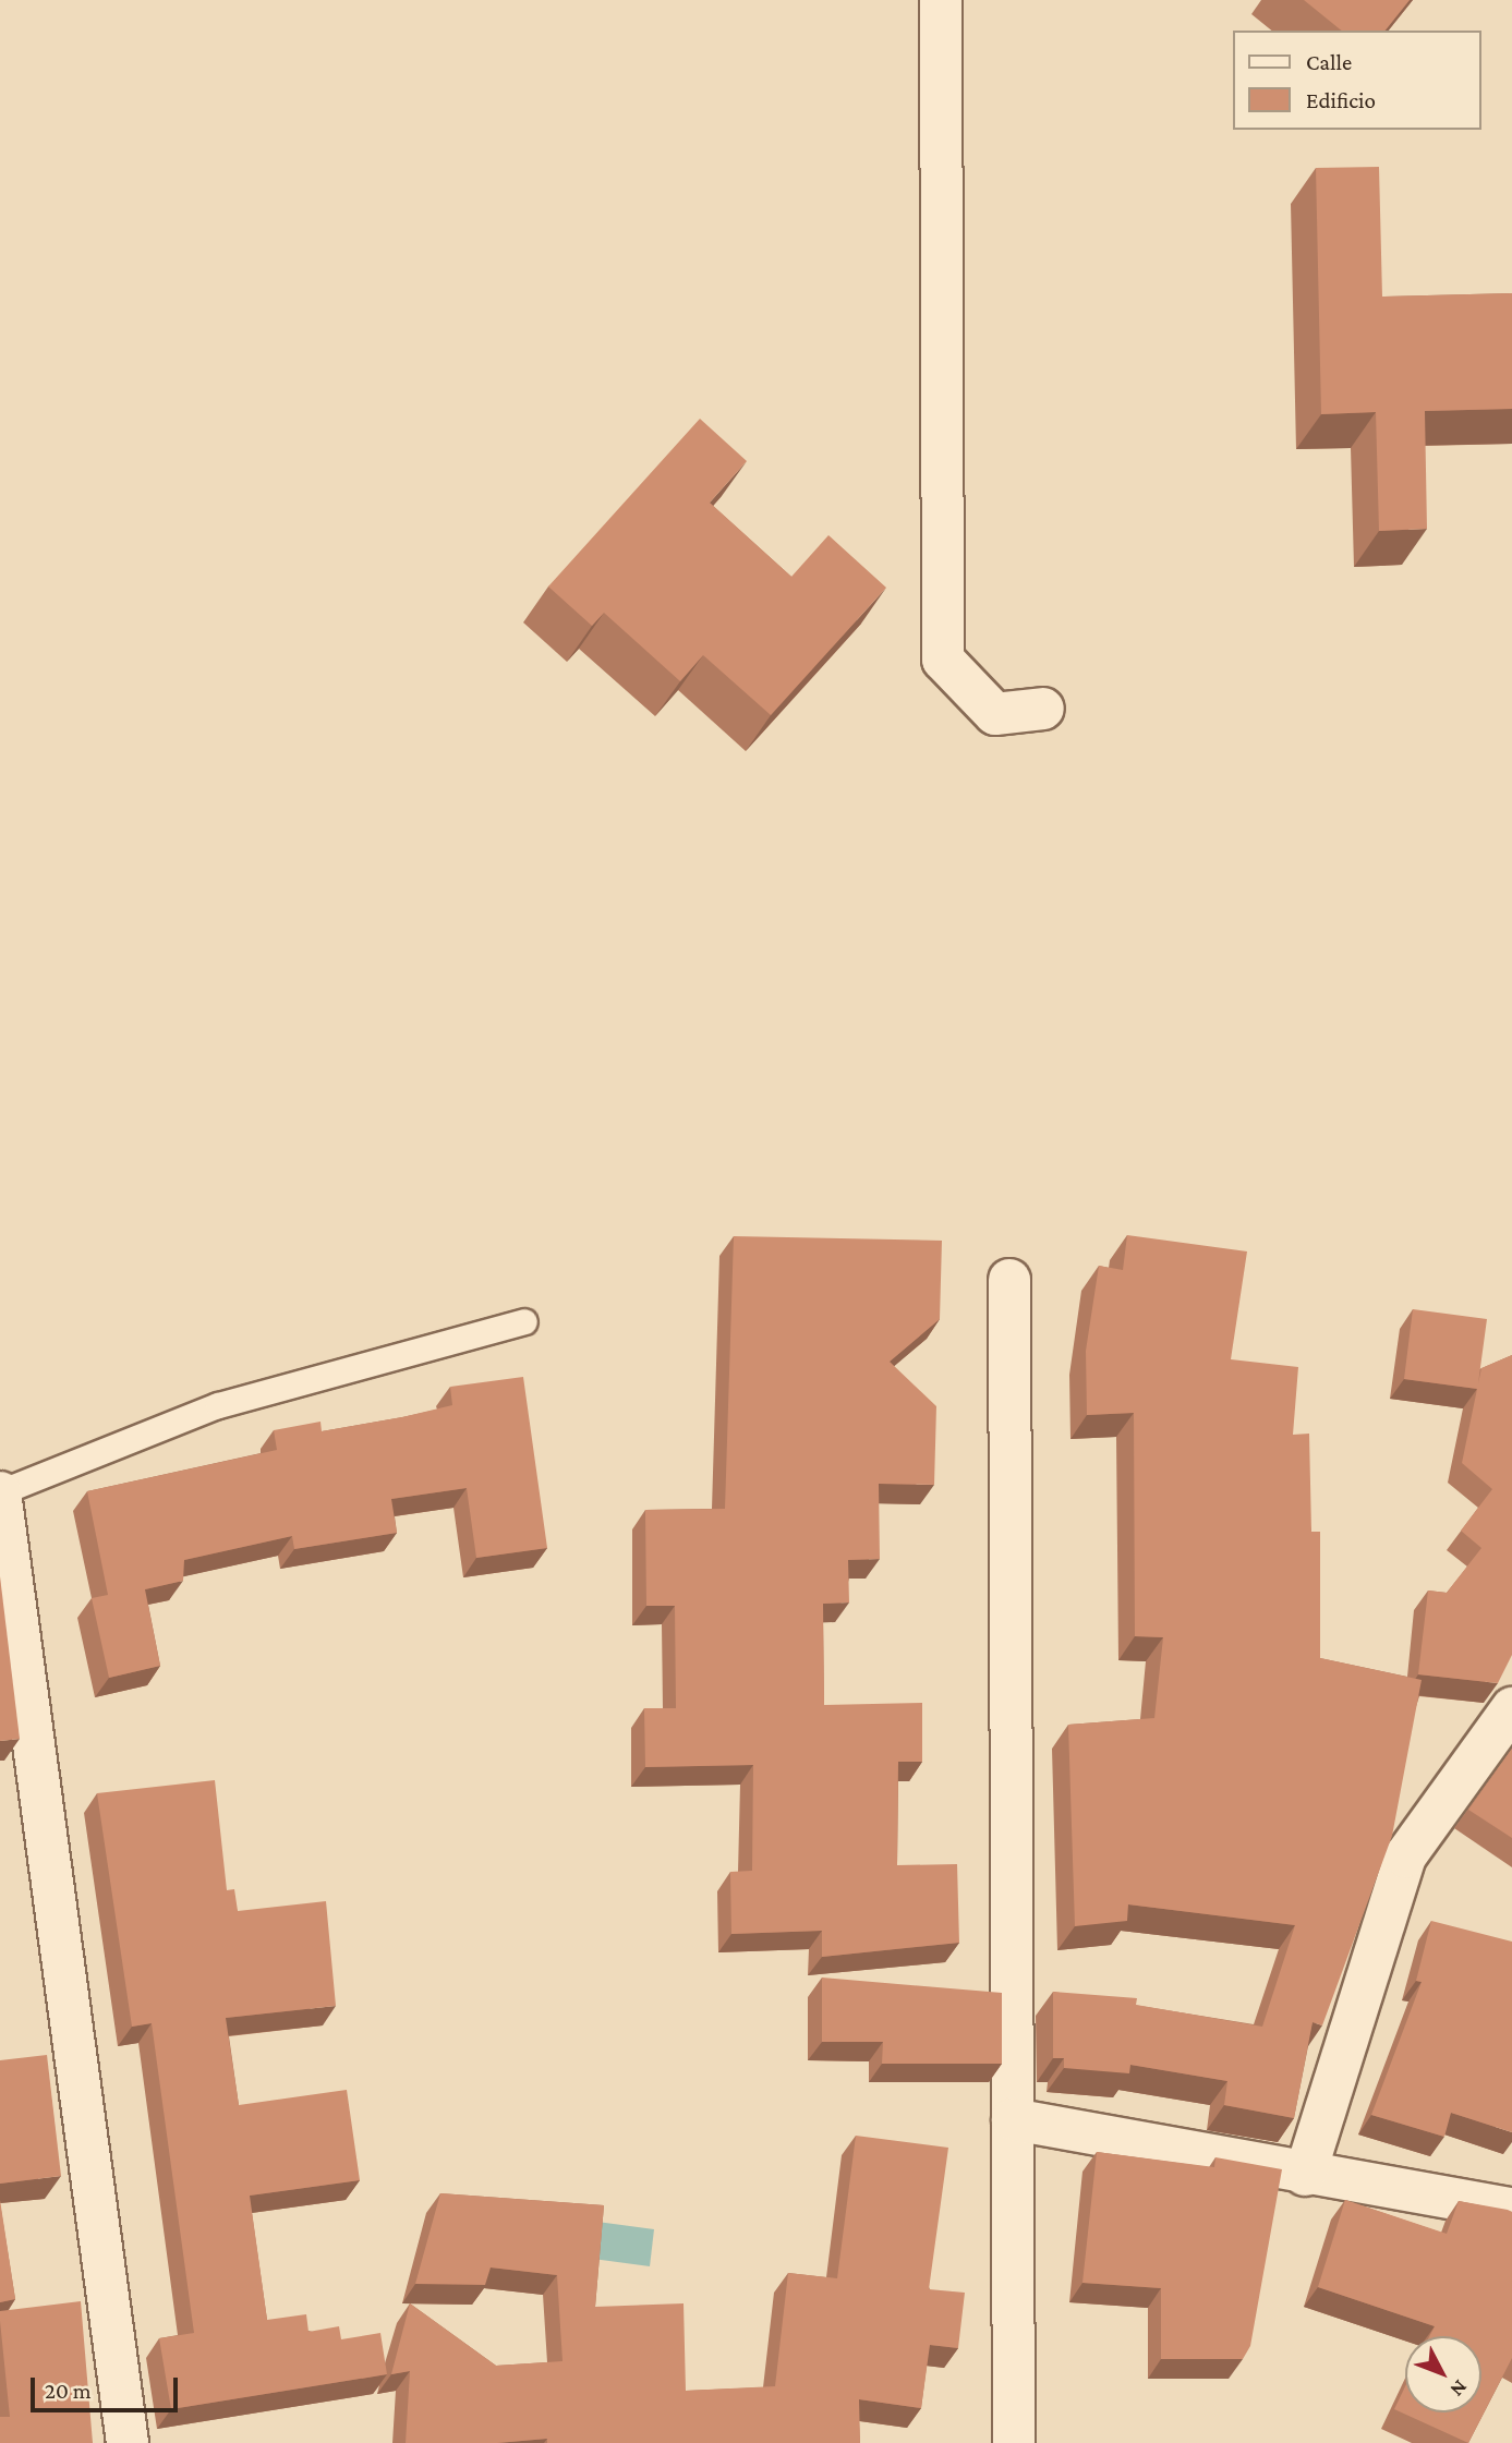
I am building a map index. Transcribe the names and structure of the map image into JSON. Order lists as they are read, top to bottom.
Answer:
{
  "legend": ["Calle", "Edificio"],
  "scale_bar": "20 m",
  "north": "bottom right"
}
